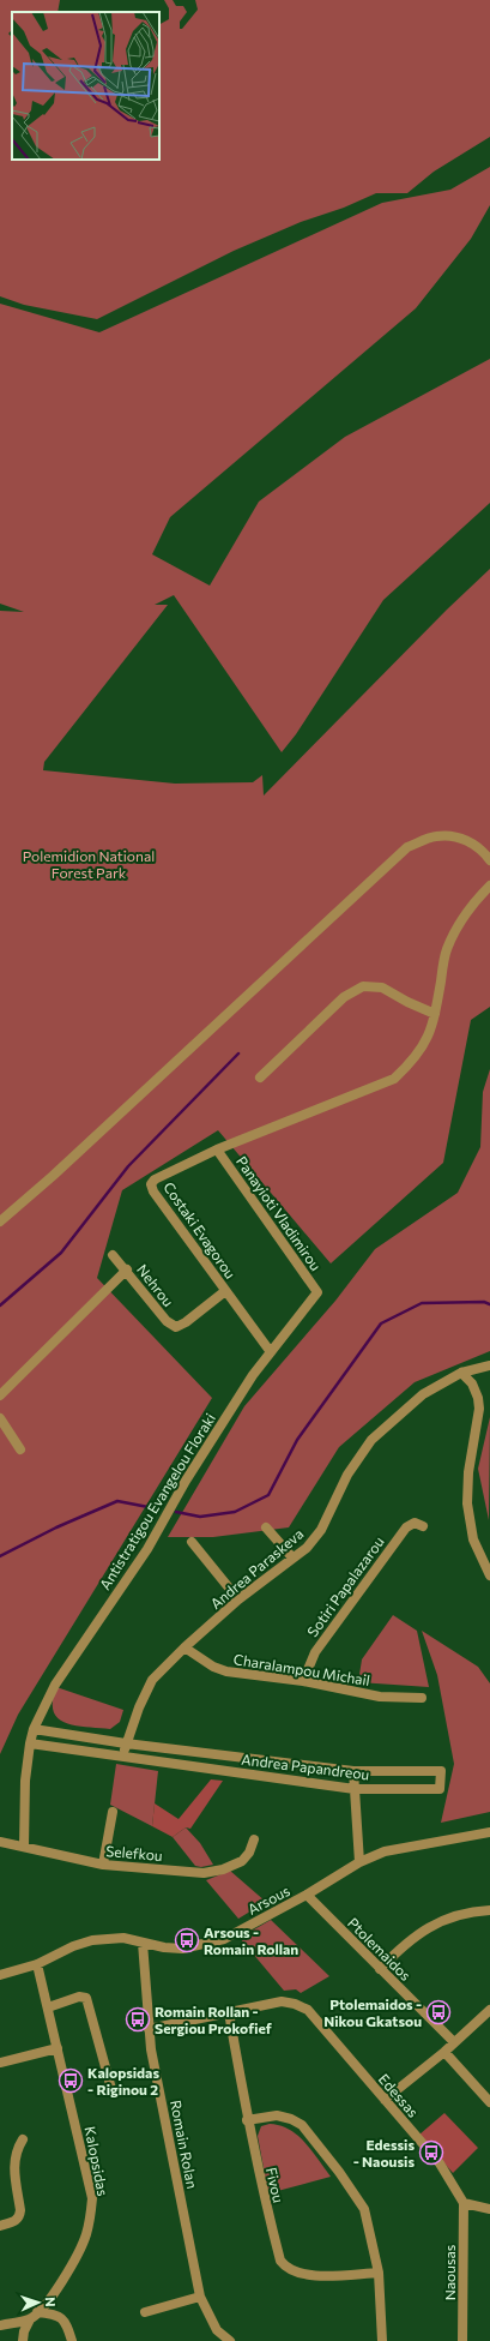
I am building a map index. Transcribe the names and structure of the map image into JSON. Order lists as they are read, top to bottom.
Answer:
{
  "streets": {
    "street": [
      "Panayioti Vladimirou",
      "Costaki Evagorou",
      "Nehrou",
      "Antistratigou Evangelou Floraki",
      "Andrea Paraskeva",
      "Sotiri Papalazarou",
      "Charalampou Michail",
      "Andrea Papandreou",
      "Selefkou",
      "Arsous",
      "Ptolemaidos",
      "Edessas",
      "Romain Rolan",
      "Kalopsidas",
      "Fivou",
      "Naousas"
    ]
  },
  "crossings": [
    ["Panayioti Vladimirou", "Costaki Evagorou"],
    ["Panayioti Vladimirou", "Antistratigou Evangelou Floraki"],
    ["Costaki Evagorou", "Nehrou"],
    ["Costaki Evagorou", "Antistratigou Evangelou Floraki"],
    ["Antistratigou Evangelou Floraki", "Andrea Papandreou"],
    ["Antistratigou Evangelou Floraki", "Selefkou"],
    ["Andrea Paraskeva", "Charalampou Michail"],
    ["Andrea Paraskeva", "Andrea Papandreou"],
    ["Sotiri Papalazarou", "Charalampou Michail"],
    ["Arsous", "Ptolemaidos"],
    ["Arsous", "Romain Rolan"],
    ["Arsous", "Kalopsidas"],
    ["Edessas", "Fivou"],
    ["Edessas", "Naousas"]
  ],
  "parks": ["Polemidion National Forest Park"],
  "places": {
    "bus stop": [
      "Arsous - Romain Rollan",
      "Ptolemaidos - Nikou Gkatsou",
      "Romain Rollan - Sergiou Prokofief",
      "Kalopsidas - Riginou 2",
      "Edessis - Naousis"
    ]
  },
  "north": "right"
}
